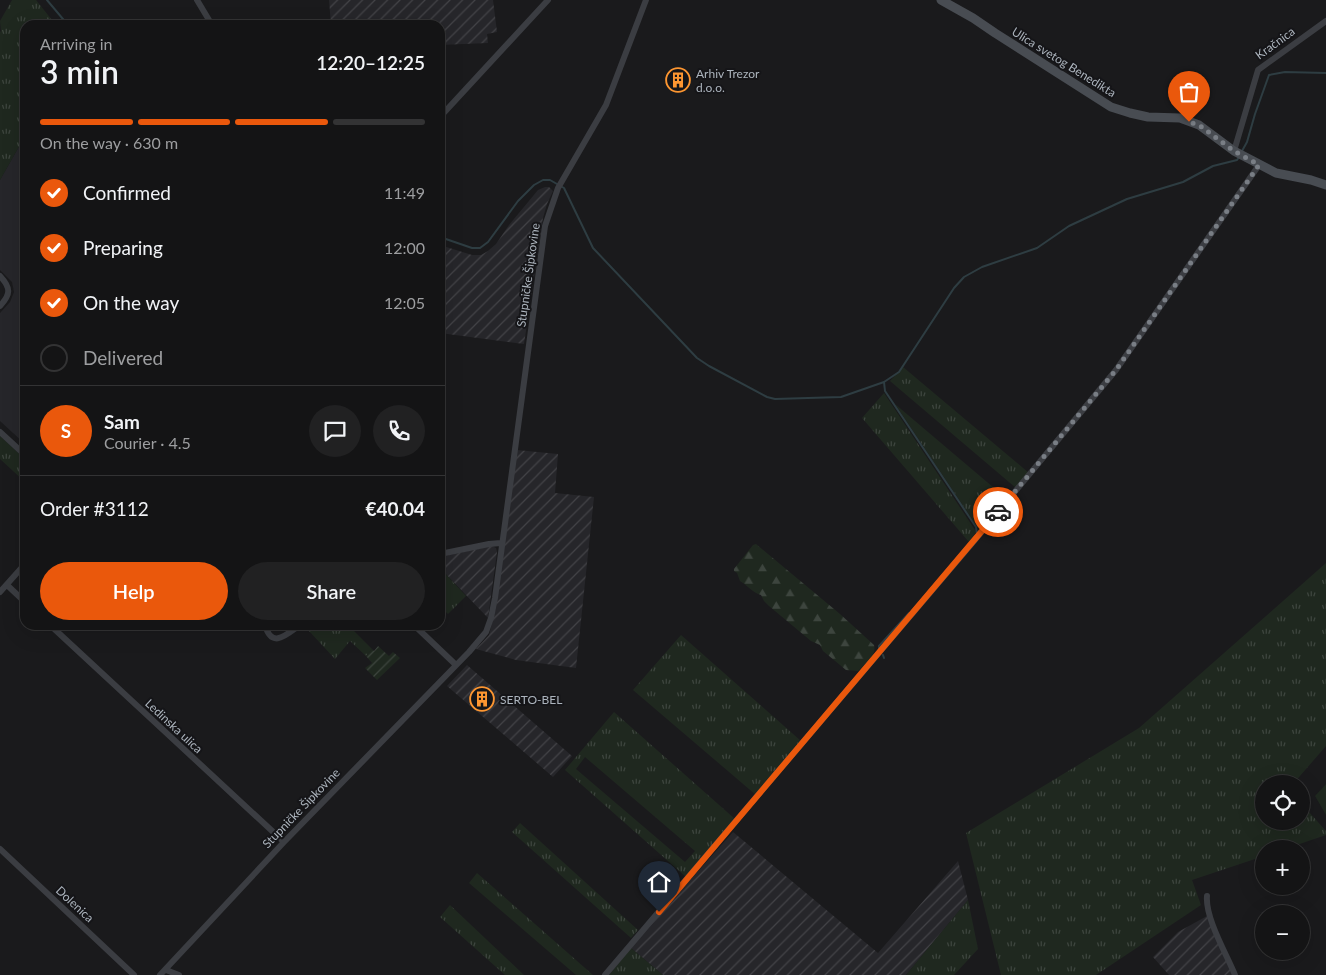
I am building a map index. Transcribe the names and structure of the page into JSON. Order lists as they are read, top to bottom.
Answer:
{
  "streets": {
    "main road": ["Ulica svetog Benedikta"],
    "street": [
      "Kračnica",
      "Stupničke Šipkovine",
      "Ledinska ulica",
      "Dolenica"
    ]
  },
  "crossings": [
    ["Kračnica", "Ulica svetog Benedikta"],
    ["Stupničke Šipkovine", "Ledinska ulica"]
  ],
  "places": {
    "building": ["Arhiv Trezor d.o.o.", "SERTO-BEL"]
  },
  "page": {
    "heading": ["3 min", "Arriving in", "12:20–12:25"],
    "panel": [
      "Sam",
      "Courier · 4.5",
      "Order #3112",
      "€40.04"
    ],
    "bar": "On the way · 630 m",
    "list": [
      ["Confirmed", "11:49"],
      ["Preparing", "12:00"],
      ["On the way", "12:05"],
      "Delivered"
    ],
    "round": "S",
    "buttons": ["Help", "Share"],
    "map_buttons": ["+", "−"]
  }
}
